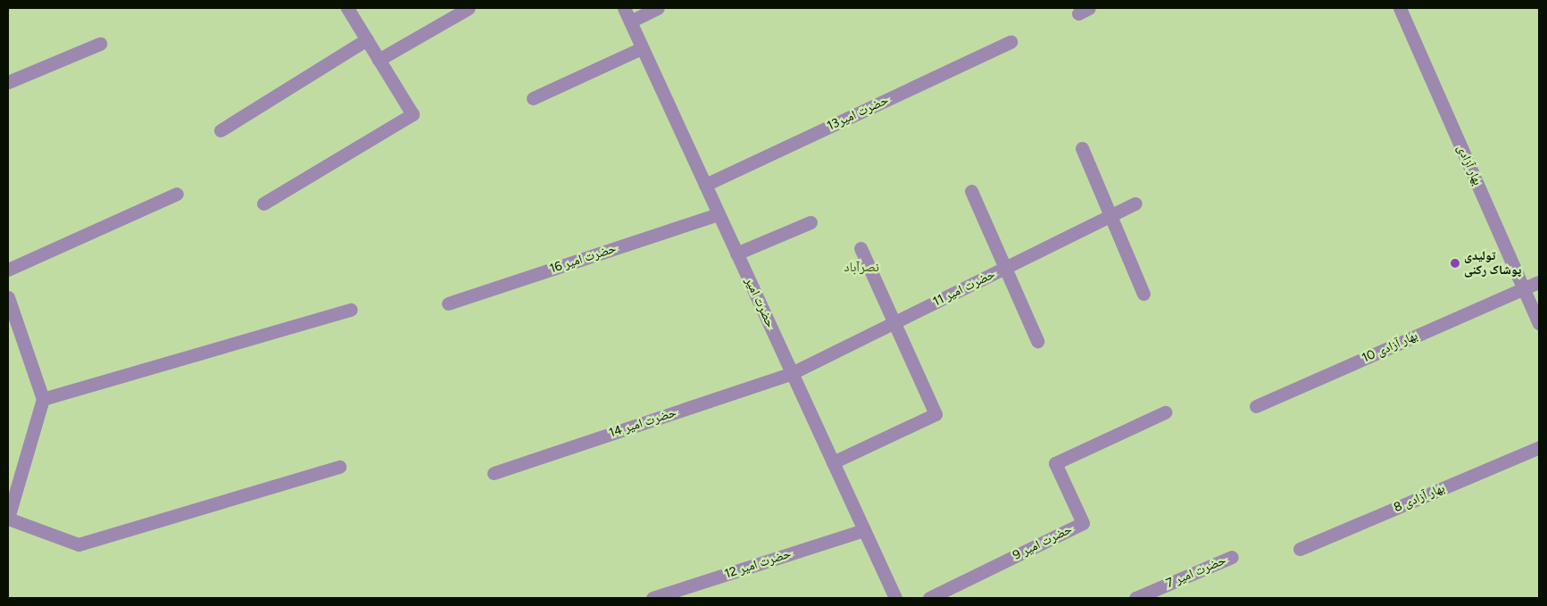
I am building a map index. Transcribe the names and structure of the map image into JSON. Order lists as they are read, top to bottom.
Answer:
{
  "streets": {
    "street": [
      "حضرت امیر13",
      "بهار آزادی",
      "حضرت امیر 16",
      "حضرت امیر 11",
      "حضرت امیر",
      "بهار آزادی 10",
      "حضرت امیر 14",
      "بهار آزادی 8",
      "حضرت امیر 9",
      "حضرت امیر 12",
      "حضرت امیر 7"
    ]
  },
  "crossings": [
    ["حضرت امیر13", "حضرت امیر"],
    ["بهار آزادی", "بهار آزادی 10"],
    ["حضرت امیر 16", "حضرت امیر"],
    ["حضرت امیر 11", "حضرت امیر"],
    ["حضرت امیر 11", "حضرت امیر 14"],
    ["حضرت امیر", "حضرت امیر 14"],
    ["حضرت امیر", "حضرت امیر 12"]
  ],
  "districts": ["نصرآباد"],
  "places": ["تولیدی پوشاک رکنی"]
}
